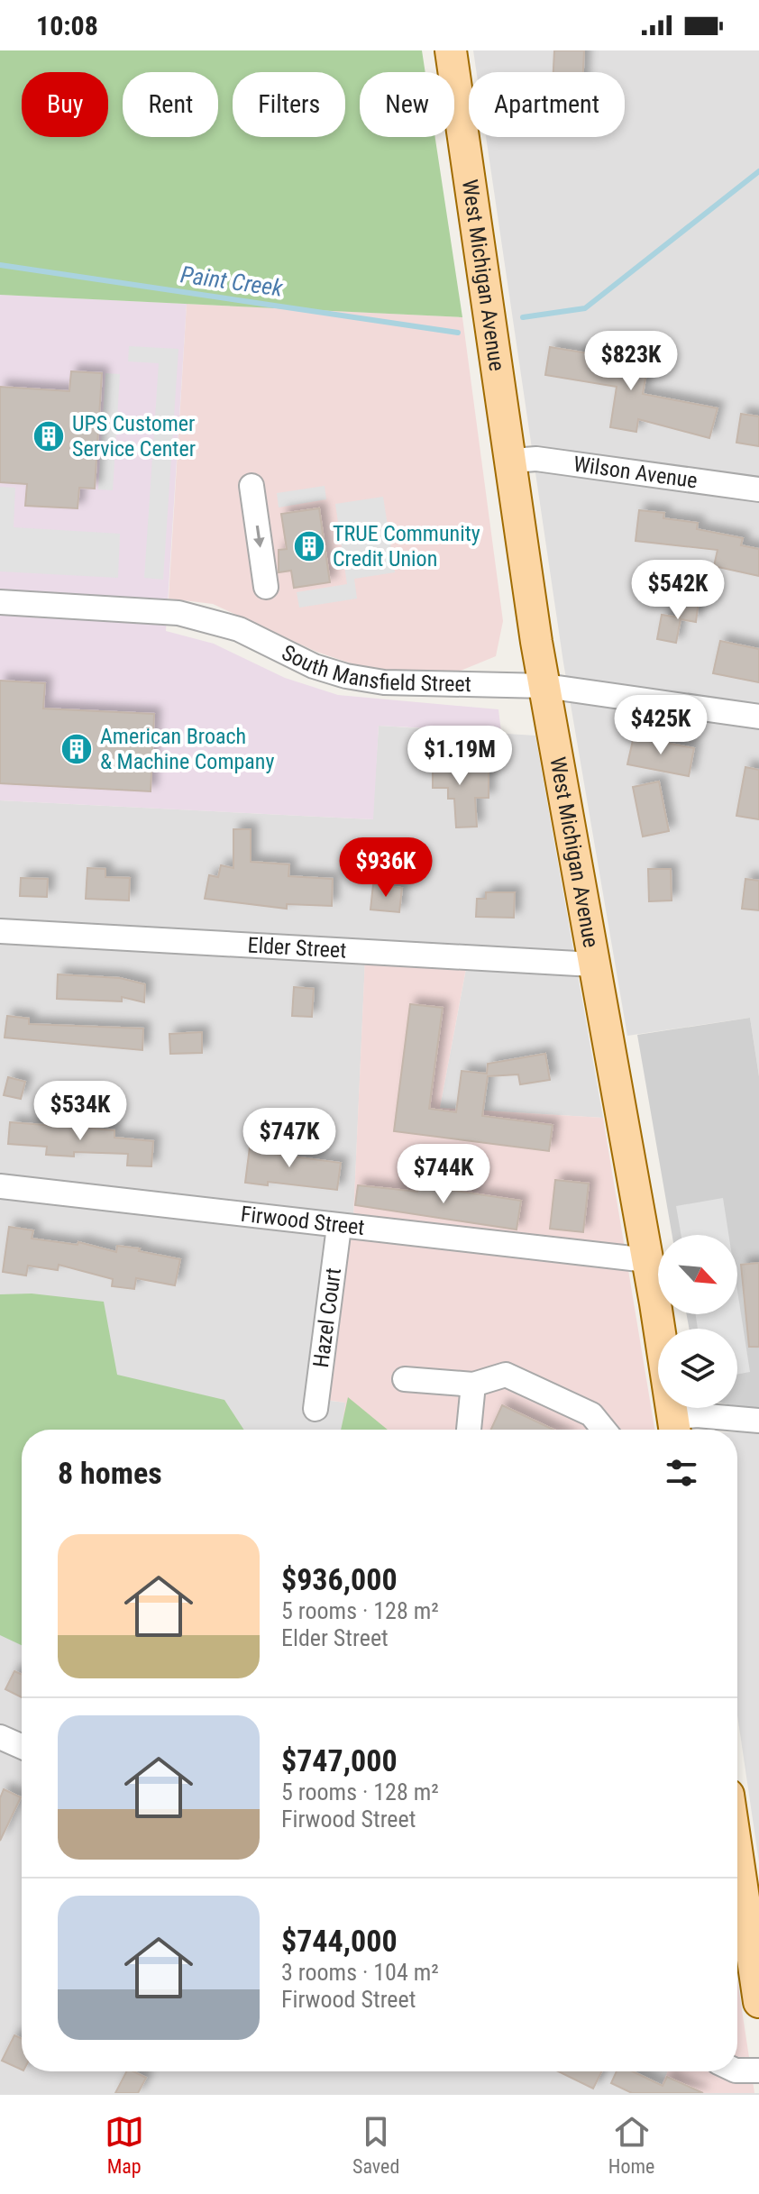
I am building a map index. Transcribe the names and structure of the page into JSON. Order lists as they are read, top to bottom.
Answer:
{
  "streets": {
    "main road": ["West Michigan Avenue"],
    "street": [
      "Wilson Avenue",
      "South Mansfield Street",
      "Elder Street",
      "Firwood Street",
      "Hazel Court"
    ]
  },
  "crossings": [
    ["West Michigan Avenue", "Wilson Avenue"],
    ["West Michigan Avenue", "South Mansfield Street"],
    ["West Michigan Avenue", "Elder Street"],
    ["West Michigan Avenue", "Firwood Street"],
    ["Firwood Street", "Hazel Court"]
  ],
  "water": ["Paint Creek"],
  "places": {
    "building": ["UPS Customer Service Center", "TRUE Community Credit Union", "American Broach & Machine Company"]
  },
  "north": "bottom right",
  "page": {
    "status": "10:08",
    "chip": [
      "Buy",
      "Rent",
      "Filters",
      "New",
      "Apartment"
    ],
    "price": [
      "$823K",
      "$542K",
      "$425K",
      "$1.19M",
      "$936K",
      "$534K",
      "$747K",
      "$744K"
    ],
    "heading": "8 homes",
    "list": [
      {
        "name": "$936,000",
        "note": "5 rooms · 128 m² · Elder Street"
      },
      {
        "name": "$747,000",
        "note": "5 rooms · 128 m² · Firwood Street"
      },
      {
        "name": "$744,000",
        "note": "3 rooms · 104 m² · Firwood Street"
      }
    ],
    "tabs": ["Map", "Saved", "Home"]
  }
}
